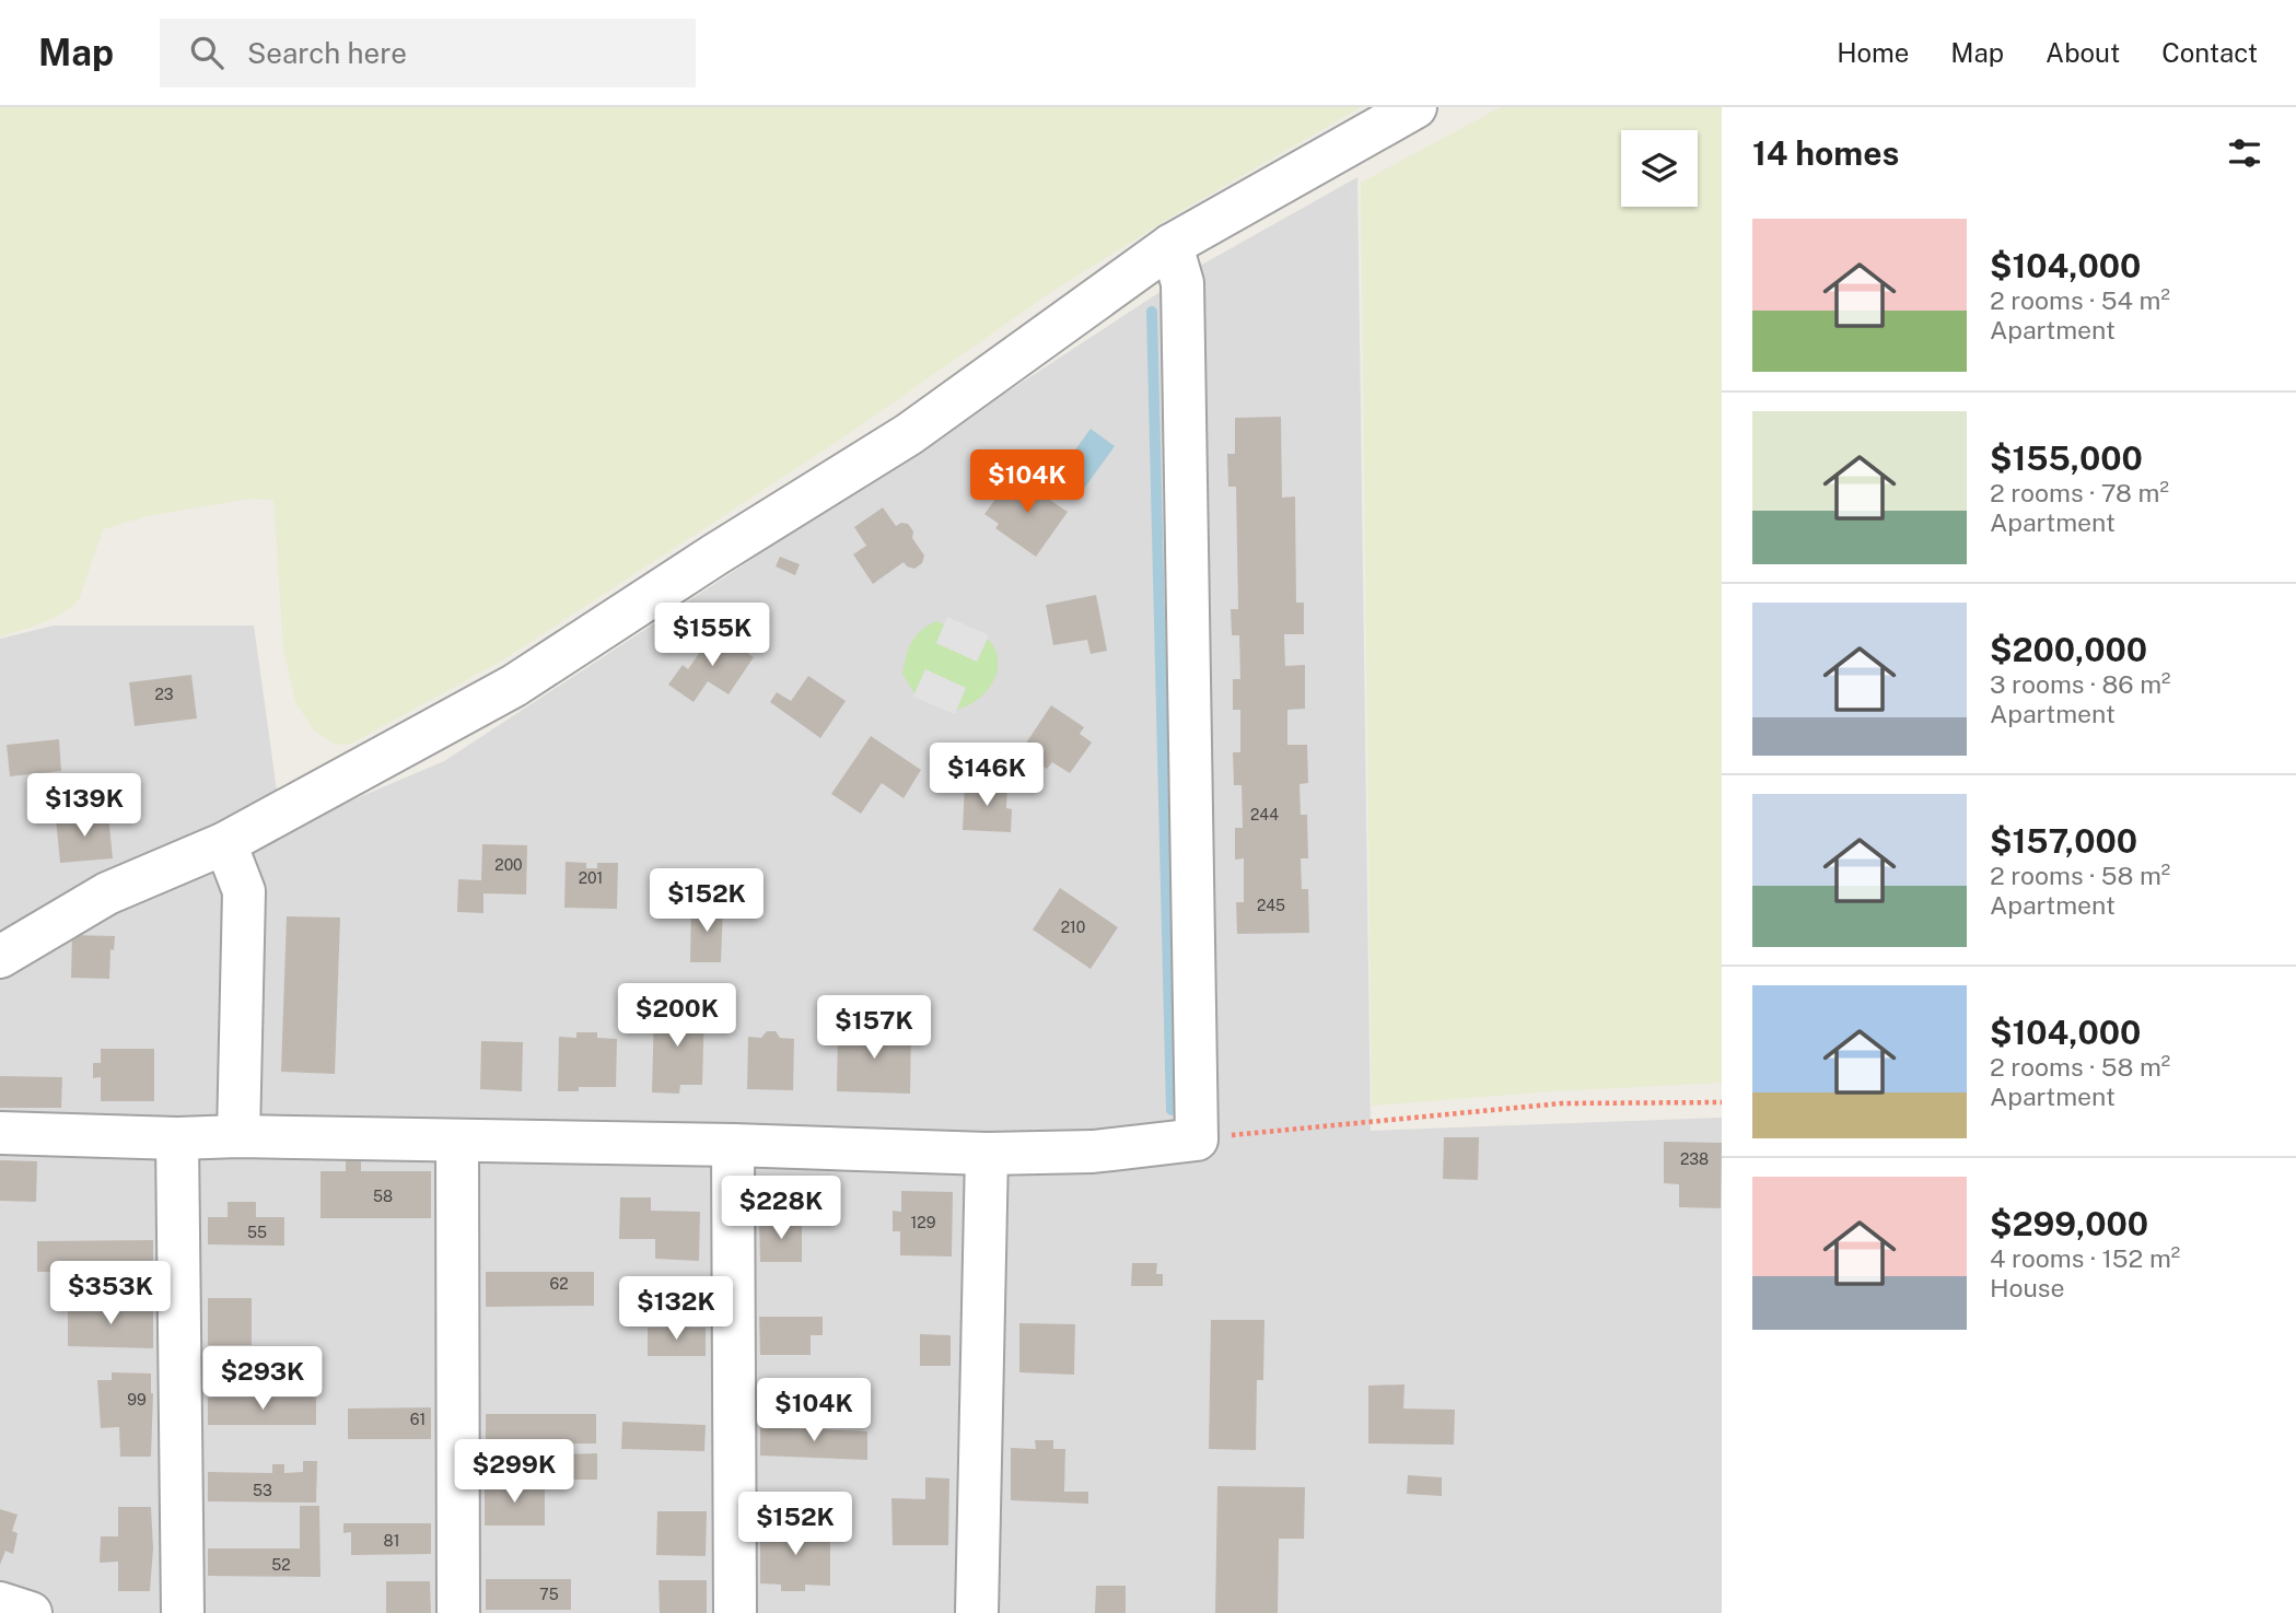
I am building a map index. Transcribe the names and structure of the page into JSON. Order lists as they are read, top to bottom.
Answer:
{
  "house_numbers": [
    "23",
    "244",
    "200",
    "201",
    "245",
    "210",
    "238",
    "58",
    "129",
    "55",
    "62",
    "99",
    "61",
    "53",
    "81",
    "52",
    "75"
  ],
  "page": {
    "header": "Map",
    "search": "Search here",
    "nav": [
      "Home",
      "Map",
      "About",
      "Contact"
    ],
    "heading": "14 homes",
    "list": [
      {
        "name": "$104,000",
        "note": "2 rooms · 54 m² · Apartment"
      },
      {
        "name": "$155,000",
        "note": "2 rooms · 78 m² · Apartment"
      },
      {
        "name": "$200,000",
        "note": "3 rooms · 86 m² · Apartment"
      },
      {
        "name": "$157,000",
        "note": "2 rooms · 58 m² · Apartment"
      },
      {
        "name": "$104,000",
        "note": "2 rooms · 58 m² · Apartment"
      },
      {
        "name": "$299,000",
        "note": "4 rooms · 152 m² · House"
      }
    ],
    "price": [
      "$104K",
      "$155K",
      "$146K",
      "$139K",
      "$152K",
      "$200K",
      "$157K",
      "$228K",
      "$353K",
      "$132K",
      "$293K",
      "$104K",
      "$299K",
      "$152K"
    ]
  }
}
